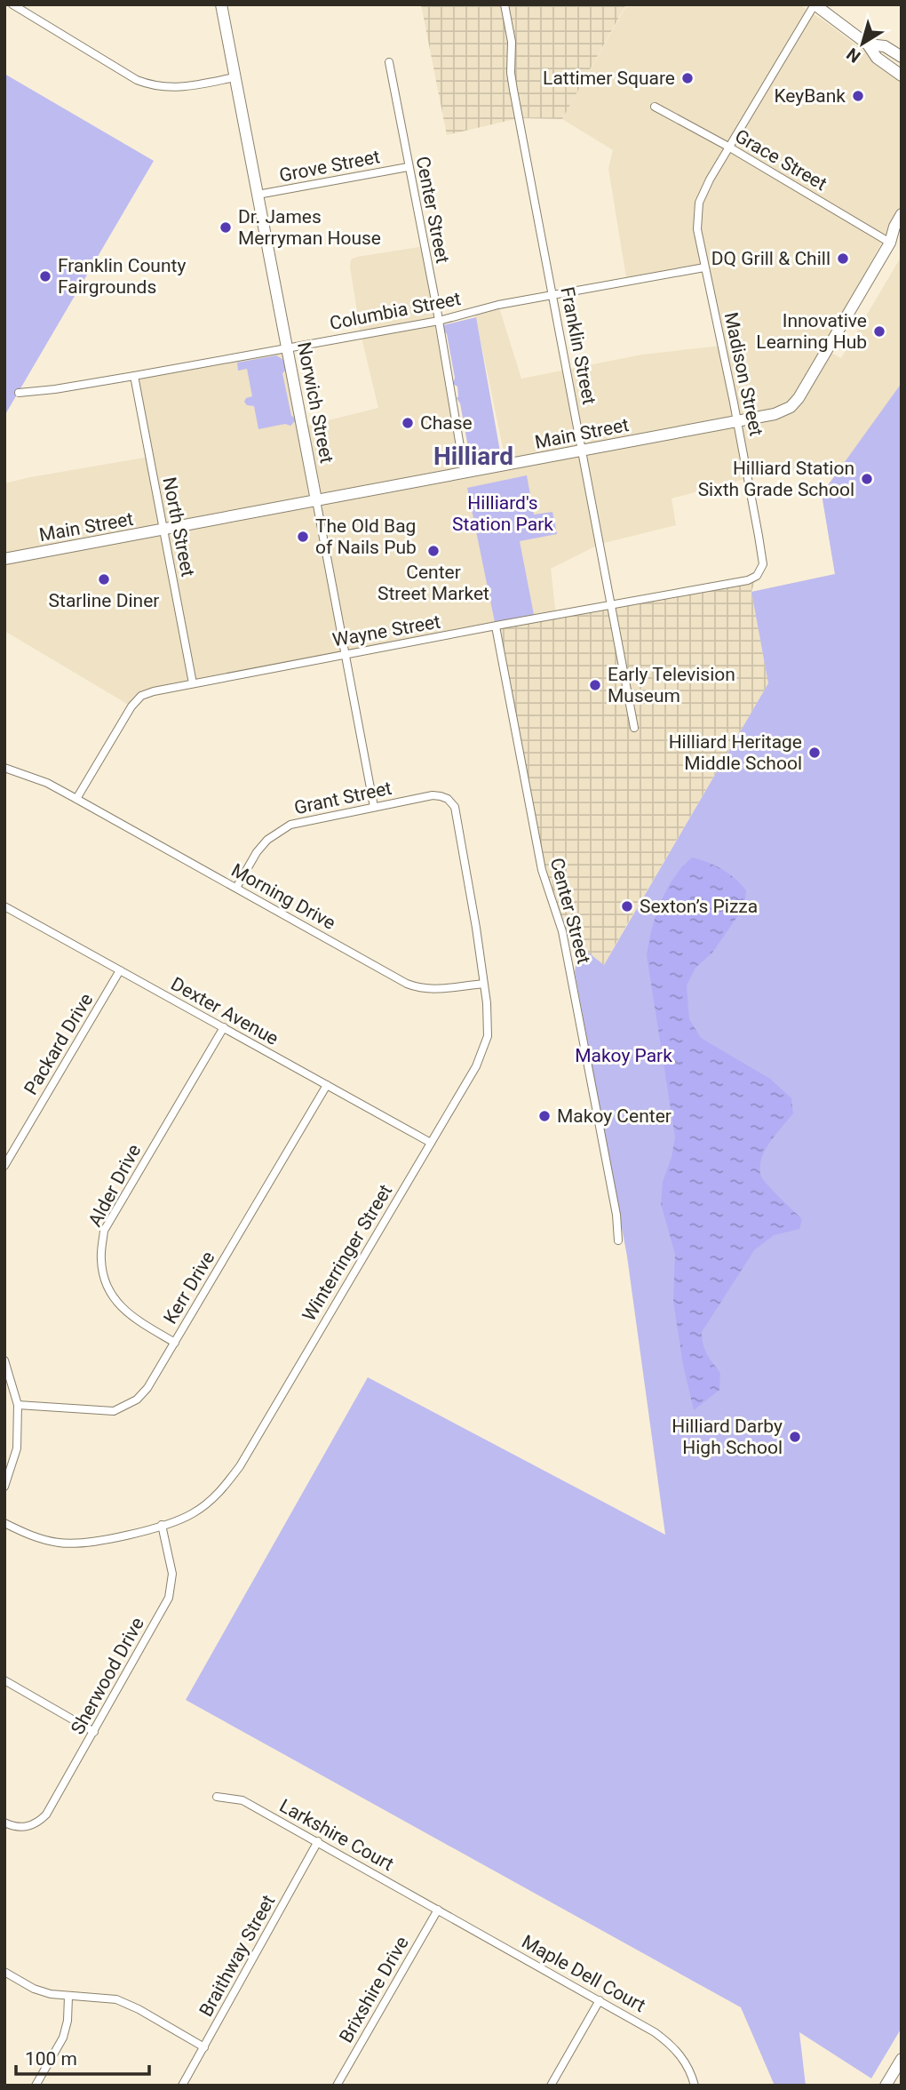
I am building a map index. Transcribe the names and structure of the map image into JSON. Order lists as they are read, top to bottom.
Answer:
{
  "streets": {
    "main road": ["Norwich Street", "Main Street"],
    "street": [
      "Grace Street",
      "Grove Street",
      "Center Street",
      "Columbia Street",
      "Franklin Street",
      "Madison Street",
      "North Street",
      "Wayne Street",
      "Grant Street",
      "Morning Drive",
      "Dexter Avenue",
      "Packard Drive",
      "Alder Drive",
      "Winterringer Street",
      "Kerr Drive",
      "Sherwood Drive",
      "Larkshire Court",
      "Braithway Street",
      "Maple Dell Court",
      "Brixshire Drive"
    ]
  },
  "crossings": [
    ["Grace Street", "Madison Street"],
    ["Grace Street", "Main Street"],
    ["Grove Street", "Center Street"],
    ["Grove Street", "Norwich Street"],
    ["Center Street", "Columbia Street"],
    ["Center Street", "Main Street"],
    ["Center Street", "Wayne Street"],
    ["Columbia Street", "Franklin Street"],
    ["Columbia Street", "Madison Street"],
    ["Columbia Street", "Norwich Street"],
    ["Columbia Street", "North Street"],
    ["Franklin Street", "Main Street"],
    ["Franklin Street", "Wayne Street"],
    ["Madison Street", "Main Street"],
    ["Madison Street", "Wayne Street"],
    ["Norwich Street", "Main Street"],
    ["Norwich Street", "Wayne Street"],
    ["Norwich Street", "Grant Street"],
    ["Main Street", "North Street"],
    ["North Street", "Wayne Street"],
    ["Wayne Street", "Morning Drive"],
    ["Grant Street", "Morning Drive"],
    ["Grant Street", "Winterringer Street"],
    ["Morning Drive", "Winterringer Street"],
    ["Dexter Avenue", "Packard Drive"],
    ["Dexter Avenue", "Alder Drive"],
    ["Dexter Avenue", "Winterringer Street"],
    ["Dexter Avenue", "Kerr Drive"],
    ["Alder Drive", "Kerr Drive"],
    ["Winterringer Street", "Sherwood Drive"],
    ["Larkshire Court", "Braithway Street"],
    ["Larkshire Court", "Maple Dell Court"],
    ["Larkshire Court", "Brixshire Drive"],
    ["Maple Dell Court", "Brixshire Drive"]
  ],
  "districts": ["Hilliard"],
  "parks": ["Hilliard's Station Park", "Makoy Park"],
  "places": [
    "Lattimer Square",
    "KeyBank",
    "Dr. James Merryman House",
    "DQ Grill & Chill",
    "Franklin County Fairgrounds",
    "Innovative Learning Hub",
    "Chase",
    "Hilliard Station Sixth Grade School",
    "The Old Bag of Nails Pub",
    "Center Street Market",
    "Starline Diner",
    "Early Television Museum",
    "Hilliard Heritage Middle School",
    "Sexton’s Pizza",
    "Makoy Center",
    "Hilliard Darby High School"
  ],
  "scale_bar": "100 m",
  "north": "bottom left"
}
